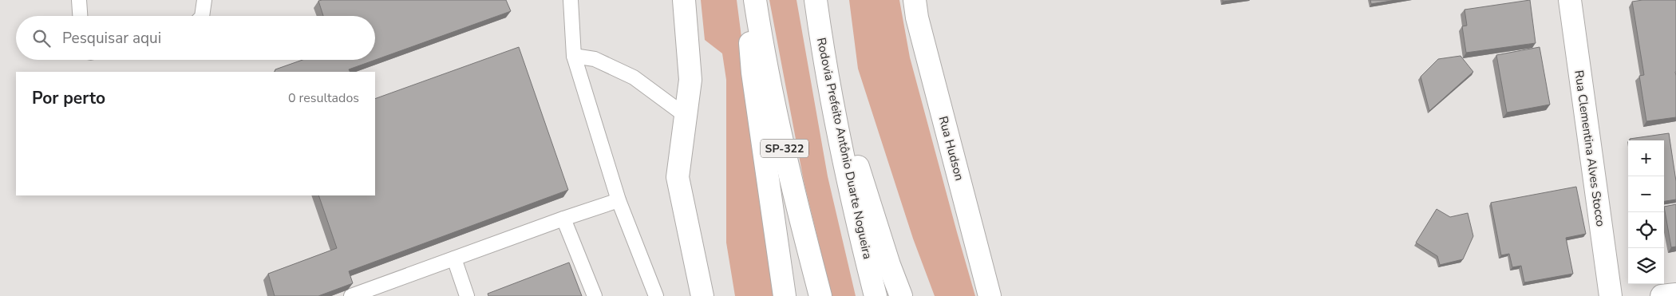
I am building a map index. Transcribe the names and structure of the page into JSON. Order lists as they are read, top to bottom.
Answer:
{
  "streets": {
    "main road": [
      "SP-322",
      "Rodovia Prefeito Antônio Duarte Nogueira",
      "Rua Hudson",
      "Rua Clementina Alves Stocco"
    ]
  },
  "page": {
    "search": "Pesquisar aqui",
    "heading": ["Por perto", "0 resultados"],
    "map_buttons": ["+", "−"]
  }
}
